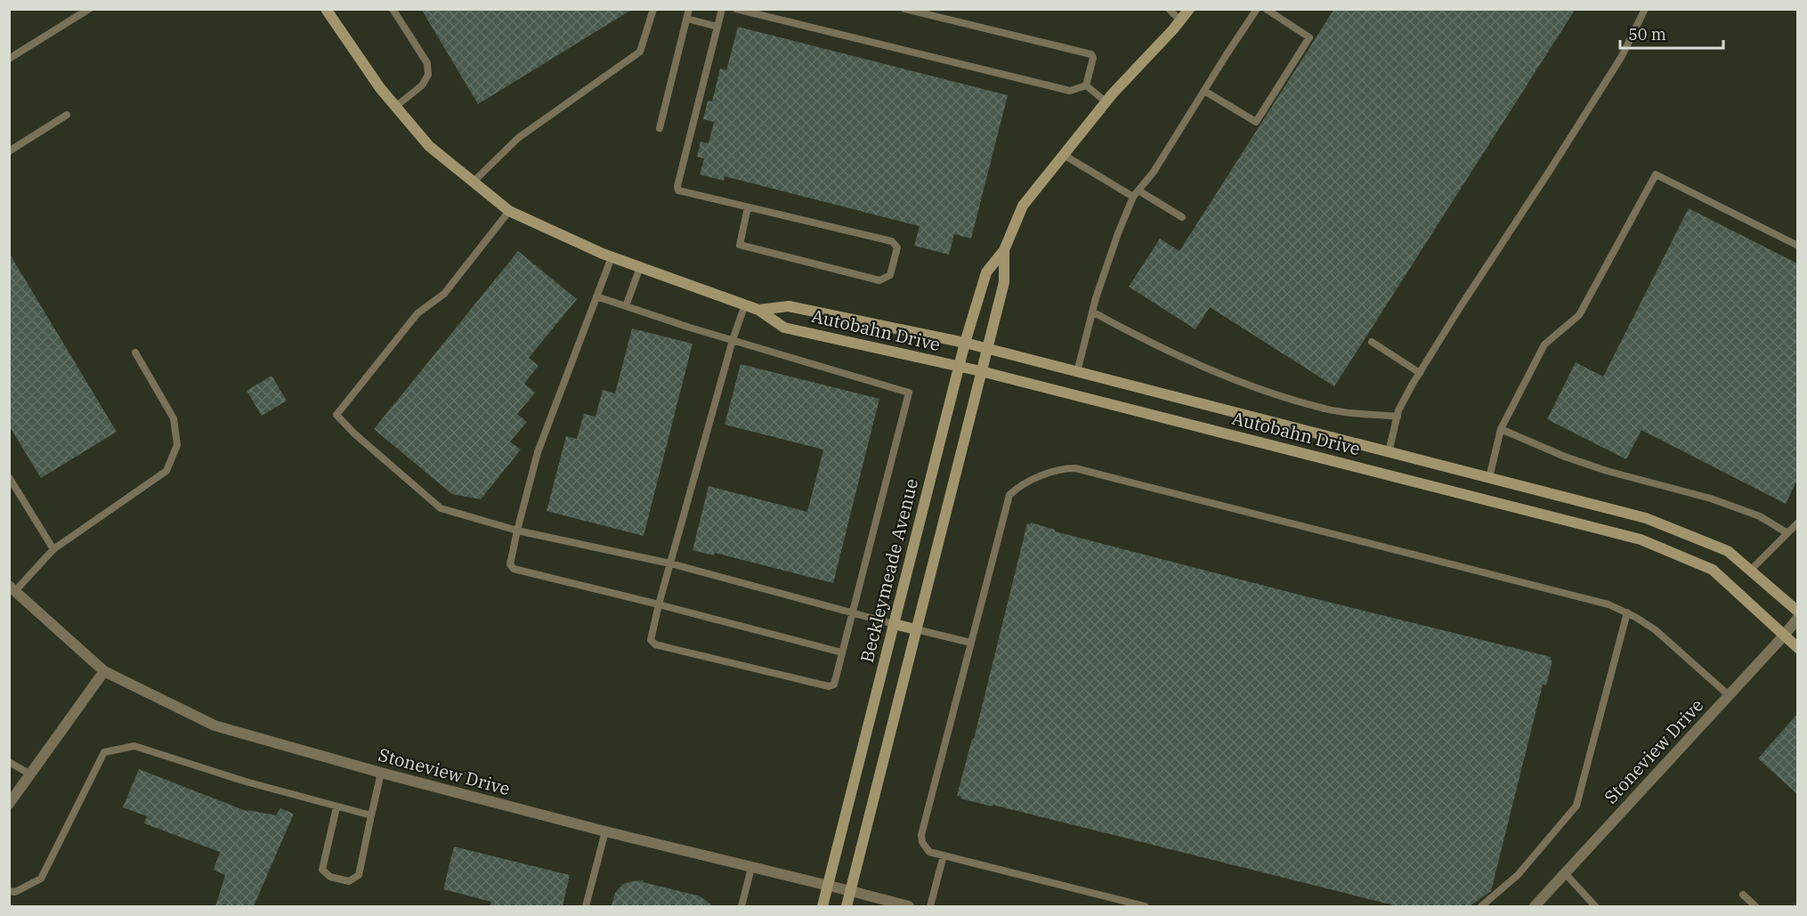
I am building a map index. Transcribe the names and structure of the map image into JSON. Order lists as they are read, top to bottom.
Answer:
{
  "streets": {
    "street": ["Autobahn Drive", "Beckleymeade Avenue", "Stoneview Drive"]
  },
  "crossings": [
    ["Autobahn Drive", "Beckleymeade Avenue"],
    ["Autobahn Drive", "Stoneview Drive"],
    ["Beckleymeade Avenue", "Stoneview Drive"]
  ],
  "scale_bar": "50 m"
}
